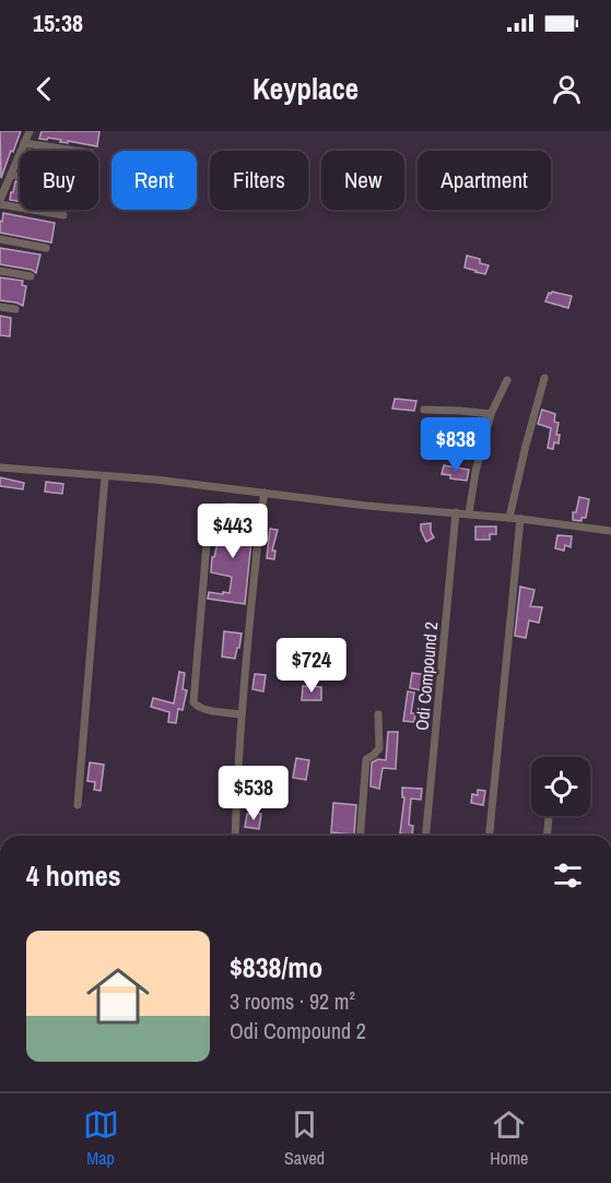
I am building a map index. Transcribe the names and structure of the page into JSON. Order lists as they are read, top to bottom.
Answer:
{
  "streets": {
    "street": ["Odi Compound 2"]
  },
  "page": {
    "status": "15:38",
    "header": "Keyplace",
    "chip": [
      "Buy",
      "Rent",
      "Filters",
      "New",
      "Apartment"
    ],
    "price": [
      "$838",
      "$443",
      "$724",
      "$538"
    ],
    "heading": "4 homes",
    "list": [
      {
        "name": "$838/mo",
        "note": "3 rooms · 92 m² · Odi Compound 2"
      }
    ],
    "tabs": ["Map", "Saved", "Home"]
  }
}
